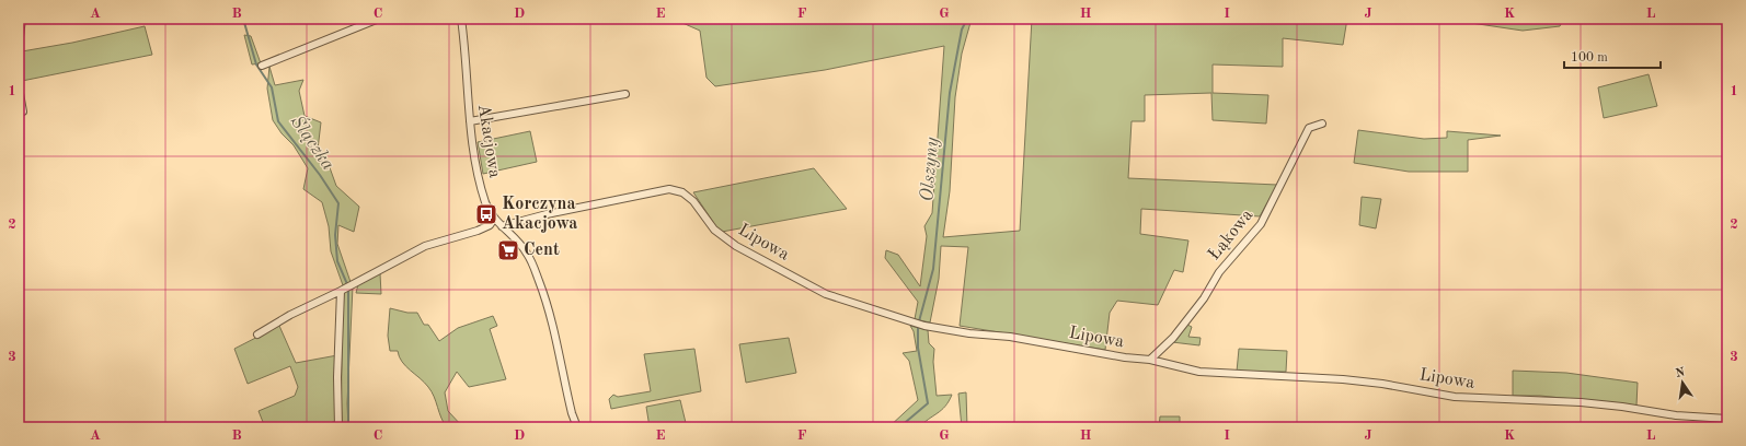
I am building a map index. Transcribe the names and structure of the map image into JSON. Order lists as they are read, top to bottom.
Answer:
{
  "streets": {
    "street": ["Akacjowa", "Łąkowa", "Lipowa"]
  },
  "crossings": [
    ["Akacjowa", "Lipowa"],
    ["Łąkowa", "Lipowa"]
  ],
  "water": ["Ślączka", "Olszyny"],
  "places": {
    "bus stop": ["Korczyna Akacjowa"],
    "supermarket": ["Cent"]
  },
  "scale_bar": "100 m",
  "north": "top",
  "grid": {
    "columns": [
      "A",
      "B",
      "C",
      "D",
      "E",
      "F",
      "G",
      "H",
      "I",
      "J",
      "K",
      "L"
    ],
    "rows": ["1", "2", "3"]
  }
}
